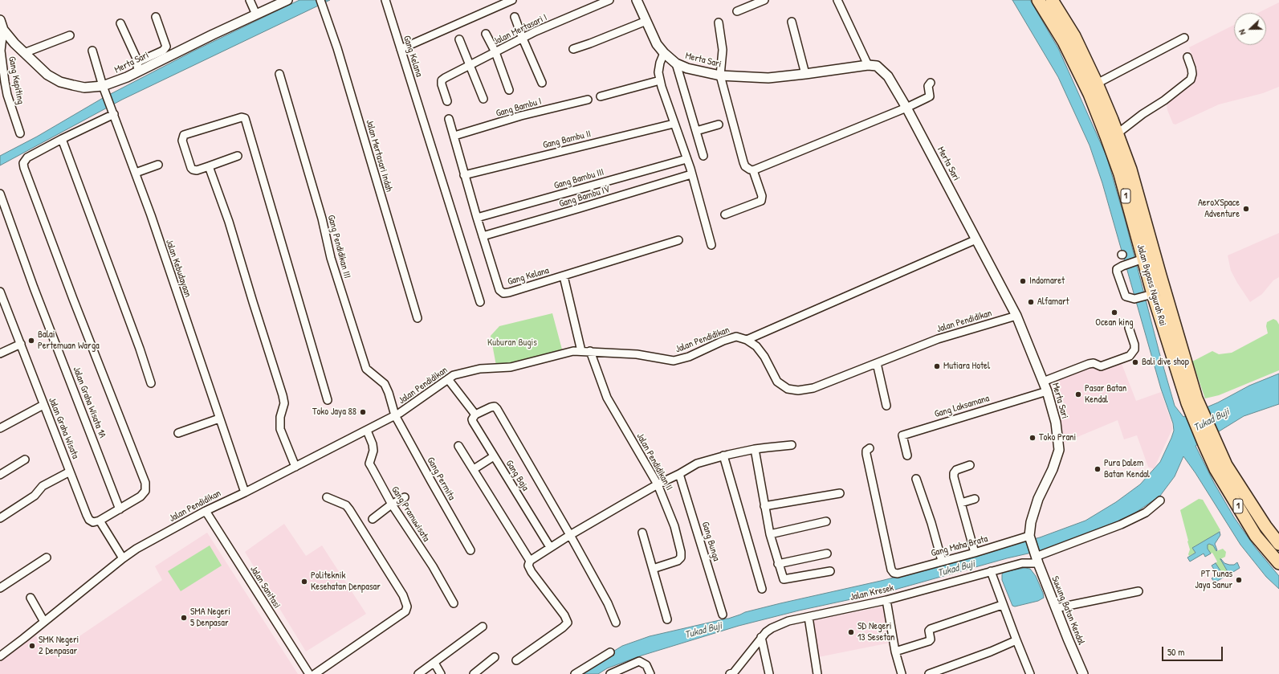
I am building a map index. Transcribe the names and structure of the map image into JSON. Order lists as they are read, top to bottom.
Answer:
{
  "streets": {
    "highway": ["1", "Jalan Bypass Ngurah Rai"],
    "street": [
      "Jalan Mertasari I",
      "Gang Kelana",
      "Merta Sari",
      "Gang Kepiting",
      "Gang Bambu I",
      "Gang Bambu II",
      "Jalan Mertasari Indah",
      "Gang Bambu III",
      "Gang Bambu IV",
      "Gang Pendidikan III",
      "Jalan Kebudayaan",
      "Jalan Pendidikan",
      "Jalan Graha Wisata 1A",
      "Gang Laksamana",
      "Jalan Graha Wisata",
      "Jalan Pendidikan II",
      "Gang Baja",
      "Gang Permita",
      "Gang Pramuwisata",
      "Gang Bunga",
      "Gang Maha Brata",
      "Jalan Sanitasi",
      "Jalan Kresek",
      "Suwung Batan Kendal"
    ]
  },
  "crossings": [
    ["Gang Kelana", "Gang Bambu I"],
    ["Gang Kelana", "Gang Bambu II"],
    ["Gang Kelana", "Gang Bambu III"],
    ["Gang Kelana", "Gang Bambu IV"],
    ["Merta Sari", "Gang Kepiting"],
    ["Merta Sari", "Jalan Kebudayaan"],
    ["Merta Sari", "Jalan Pendidikan"],
    ["Merta Sari", "Gang Laksamana"],
    ["Merta Sari", "Gang Maha Brata"],
    ["Merta Sari", "Suwung Batan Kendal"],
    ["Gang Pendidikan III", "Jalan Pendidikan"],
    ["Gang Pendidikan III", "Gang Permita"],
    ["Jalan Kebudayaan", "Jalan Pendidikan"],
    ["Jalan Pendidikan", "Jalan Pendidikan II"],
    ["Jalan Pendidikan", "Gang Permita"],
    ["Jalan Pendidikan", "Gang Pramuwisata"],
    ["Jalan Pendidikan", "Jalan Sanitasi"],
    ["Gang Maha Brata", "Suwung Batan Kendal"],
    ["Jalan Kresek", "Suwung Batan Kendal"]
  ],
  "water": ["Tukad Buji"],
  "parks": ["Kuburan Bugis"],
  "places": [
    "AeroXSpace Adventure",
    "Indomaret",
    "Alfamart",
    "Ocean king",
    "Balai Pertemuan Warga",
    "Bali dive shop",
    "Mutiara Hotel",
    "Pasar Batan Kendal",
    "Toko Jaya 88",
    "Toko Prani",
    "Pura Dalem Batan Kendal",
    "PT Tunas Jaya Sanur",
    "Politeknik Kesehatan Denpasar",
    "SMA Negeri 5 Denpasar",
    "SD Negeri 13 Sesetan",
    "SMK Negeri 2 Denpasar"
  ],
  "scale_bar": "50 m",
  "north": "left"
}
